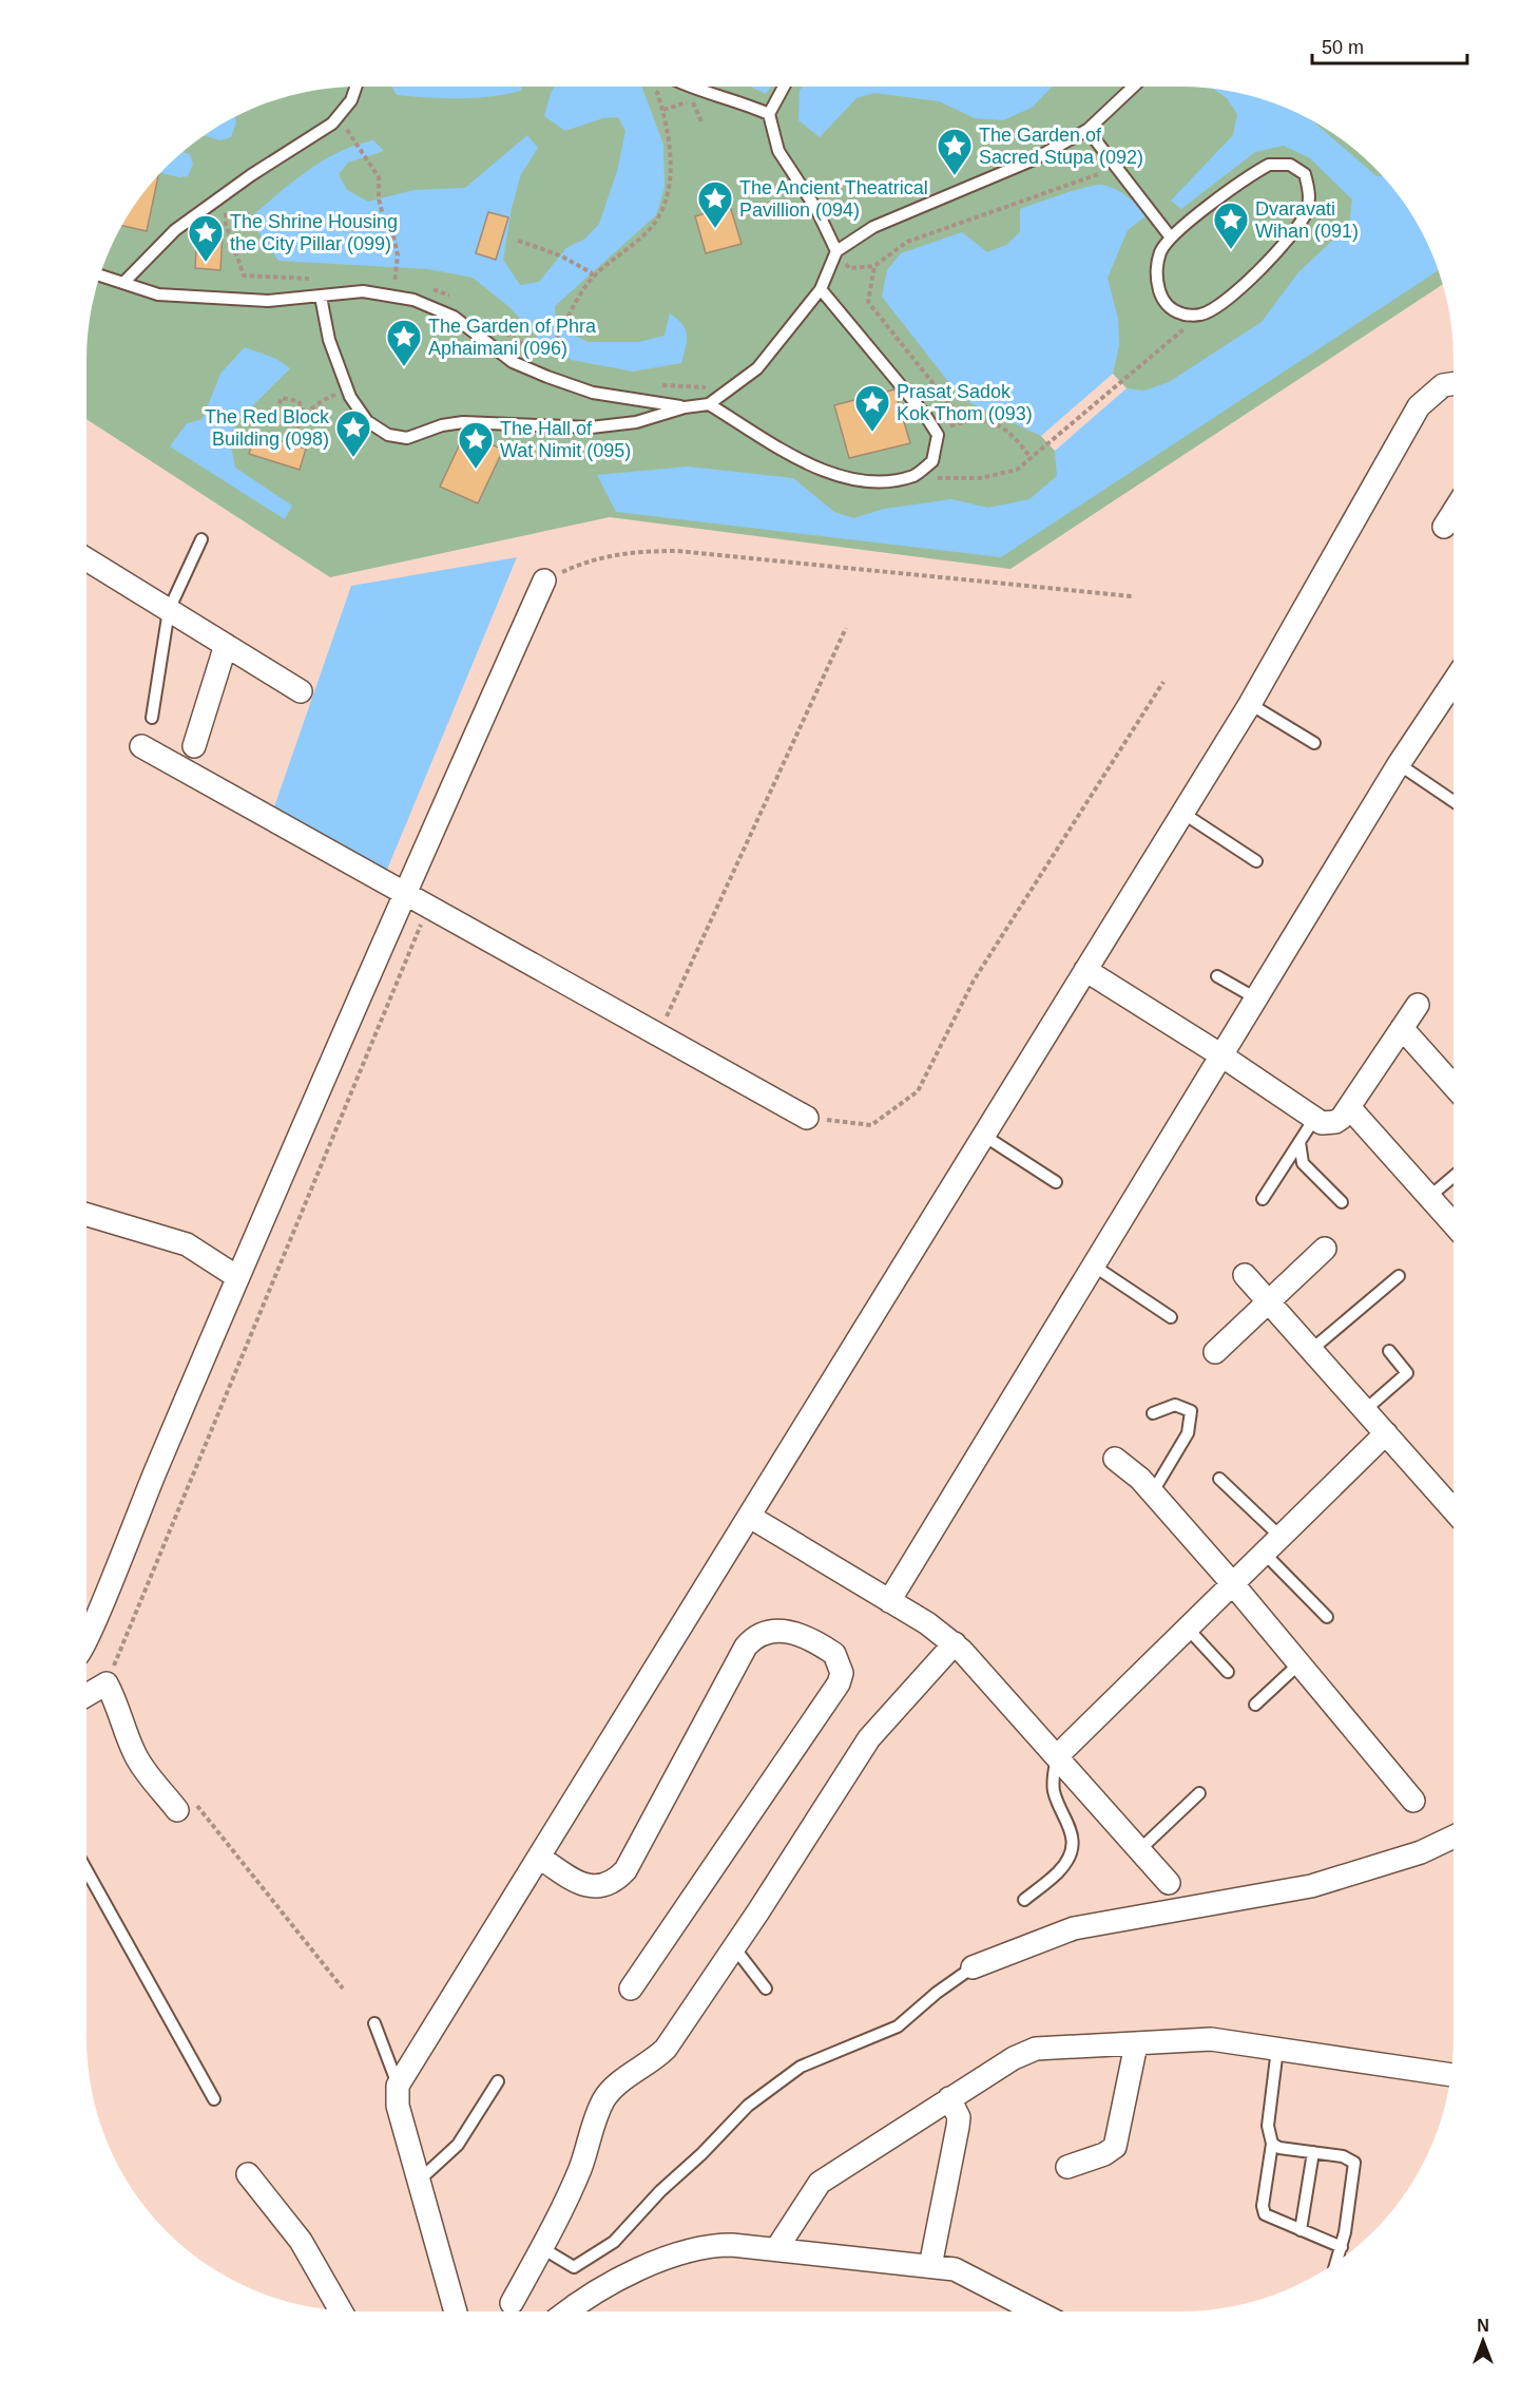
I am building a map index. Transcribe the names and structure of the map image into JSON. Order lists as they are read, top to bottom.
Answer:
{
  "places": {
    "place": [
      "The Garden of Sacred Stupa (092)",
      "The Ancient Theatrical Pavillion (094)",
      "Dvaravati Wihan (091)",
      "The Shrine Housing the City Pillar (099)",
      "The Garden of Phra Aphaimani (096)",
      "Prasat Sadok Kok Thom (093)",
      "The Red Block Building (098)",
      "The Hall of Wat Nimit (095)"
    ]
  },
  "scale_bar": "50 m",
  "north": "top"
}
